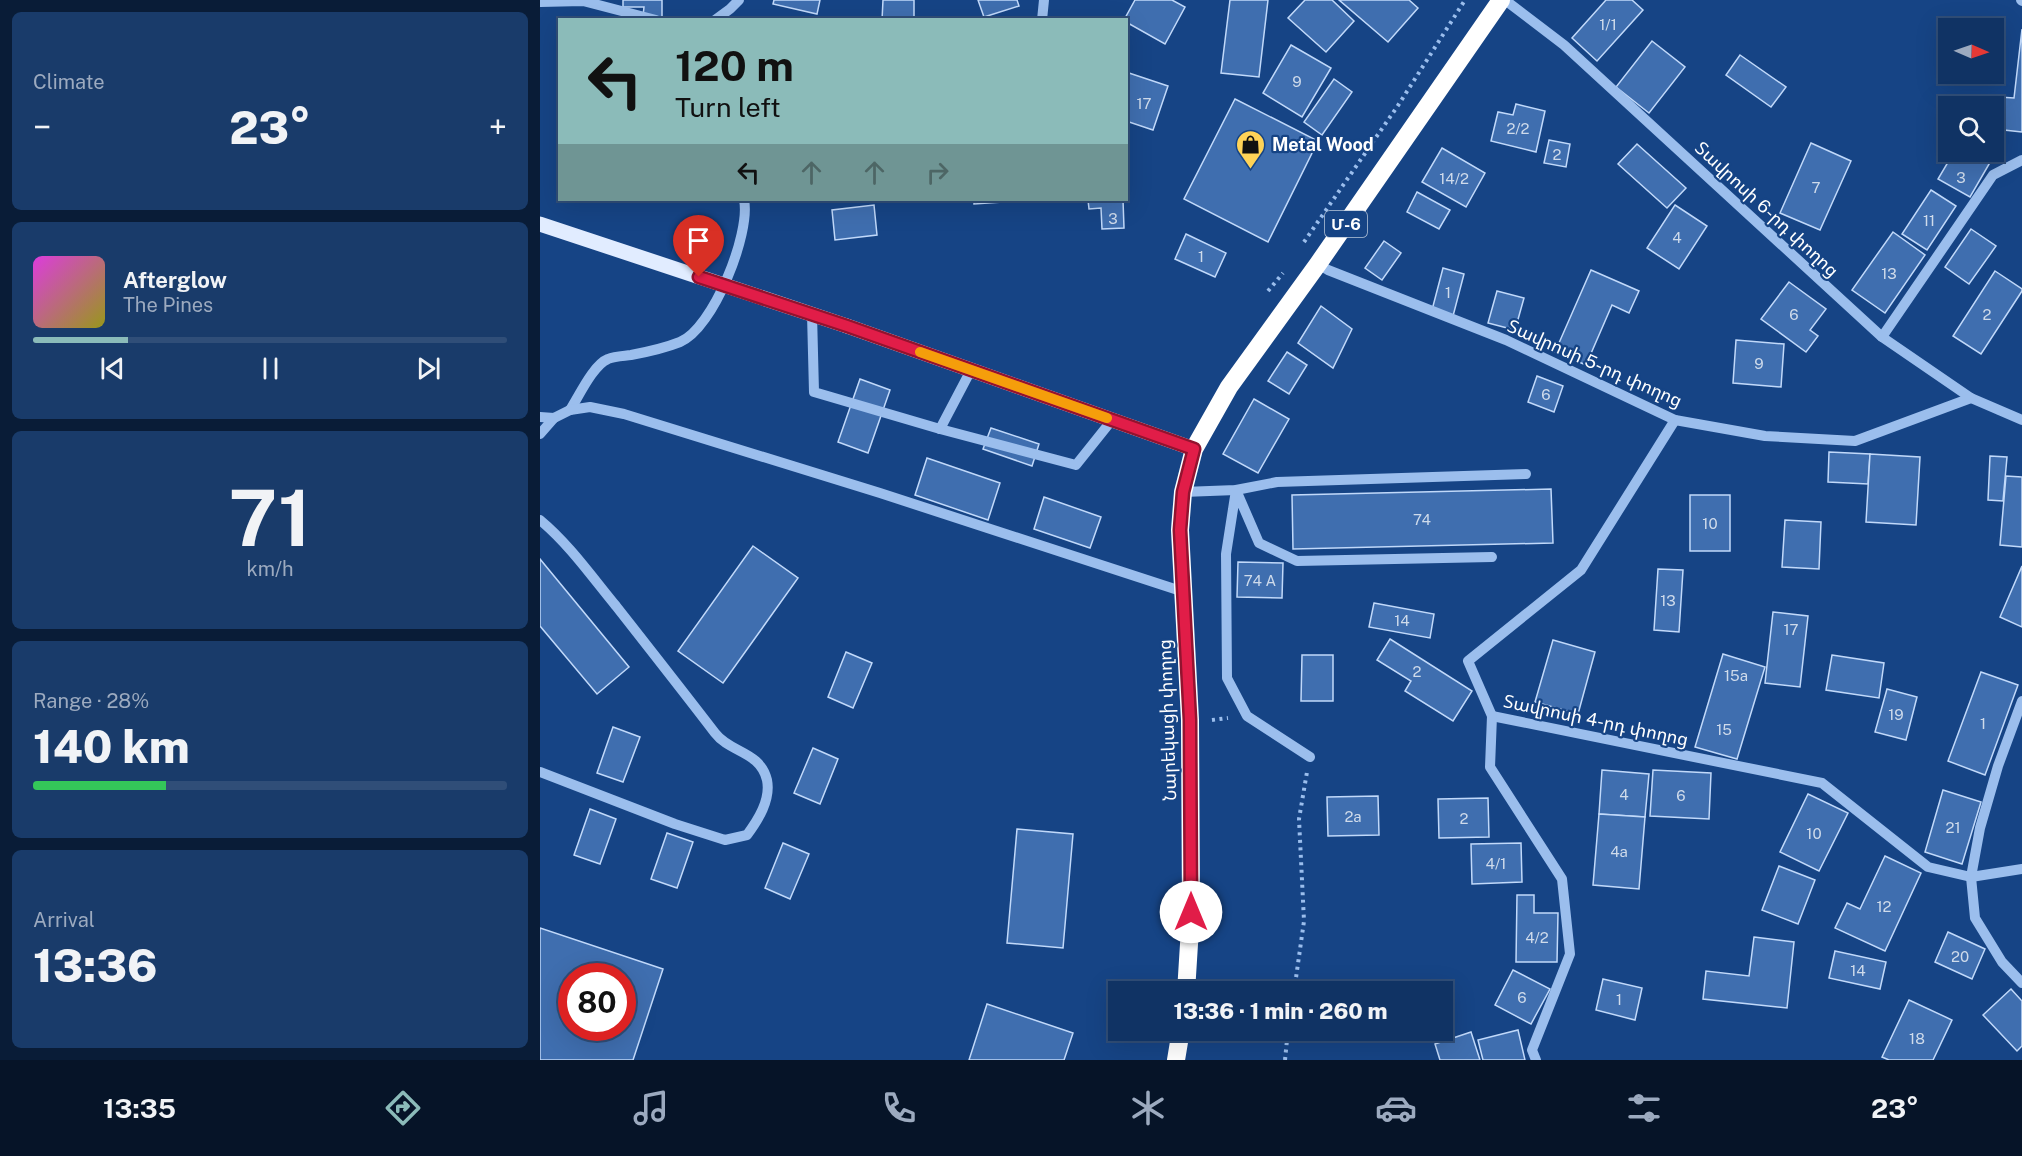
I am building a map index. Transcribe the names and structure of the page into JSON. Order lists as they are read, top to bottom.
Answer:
{
  "streets": {
    "highway": ["Մ-6", "Նարեկացի փողոց"],
    "street": ["Տավրոսի 6-րդ փողոց", "Տավրոսի 5-րդ փողոց", "Տավրոսի 4-րդ փողոց"]
  },
  "crossings": [
    ["Տավրոսի 6-րդ փողոց", "Մ-6"],
    ["Տավրոսի 6-րդ փողոց", "Տավրոսի 5-րդ փողոց"],
    ["Մ-6", "Տավրոսի 5-րդ փողոց"],
    ["Մ-6", "Նարեկացի փողոց"],
    ["Տավրոսի 5-րդ փողոց", "Տավրոսի 4-րդ փողոց"]
  ],
  "places": {
    "shop": ["Metal Wood"]
  },
  "house_numbers": [
    "1/1",
    "9",
    "17",
    "2/2",
    "2",
    "3",
    "14/2",
    "7",
    "3",
    "11",
    "4",
    "1",
    "13",
    "1",
    "6",
    "2",
    "9",
    "6",
    "74",
    "10",
    "74 A",
    "13",
    "14",
    "17",
    "2",
    "15a",
    "19",
    "1",
    "15",
    "4",
    "6",
    "2a",
    "2",
    "21",
    "10",
    "4a",
    "4/1",
    "12",
    "4/2",
    "20",
    "14",
    "6",
    "1",
    "18"
  ],
  "north": "right",
  "page": {
    "tile": [
      "Climate",
      ["71", "km/h"],
      ["Range · 28%", "140 km"],
      ["Arrival", "13:36"]
    ],
    "turn": ["120 m", "Turn left"],
    "heat": ["−", "23°", "+"],
    "song": ["Afterglow", "The Pines"],
    "limit": "80",
    "trip": "13:36 · 1 min · 260 m",
    "tabs": ["13:35", "23°"]
  }
}
